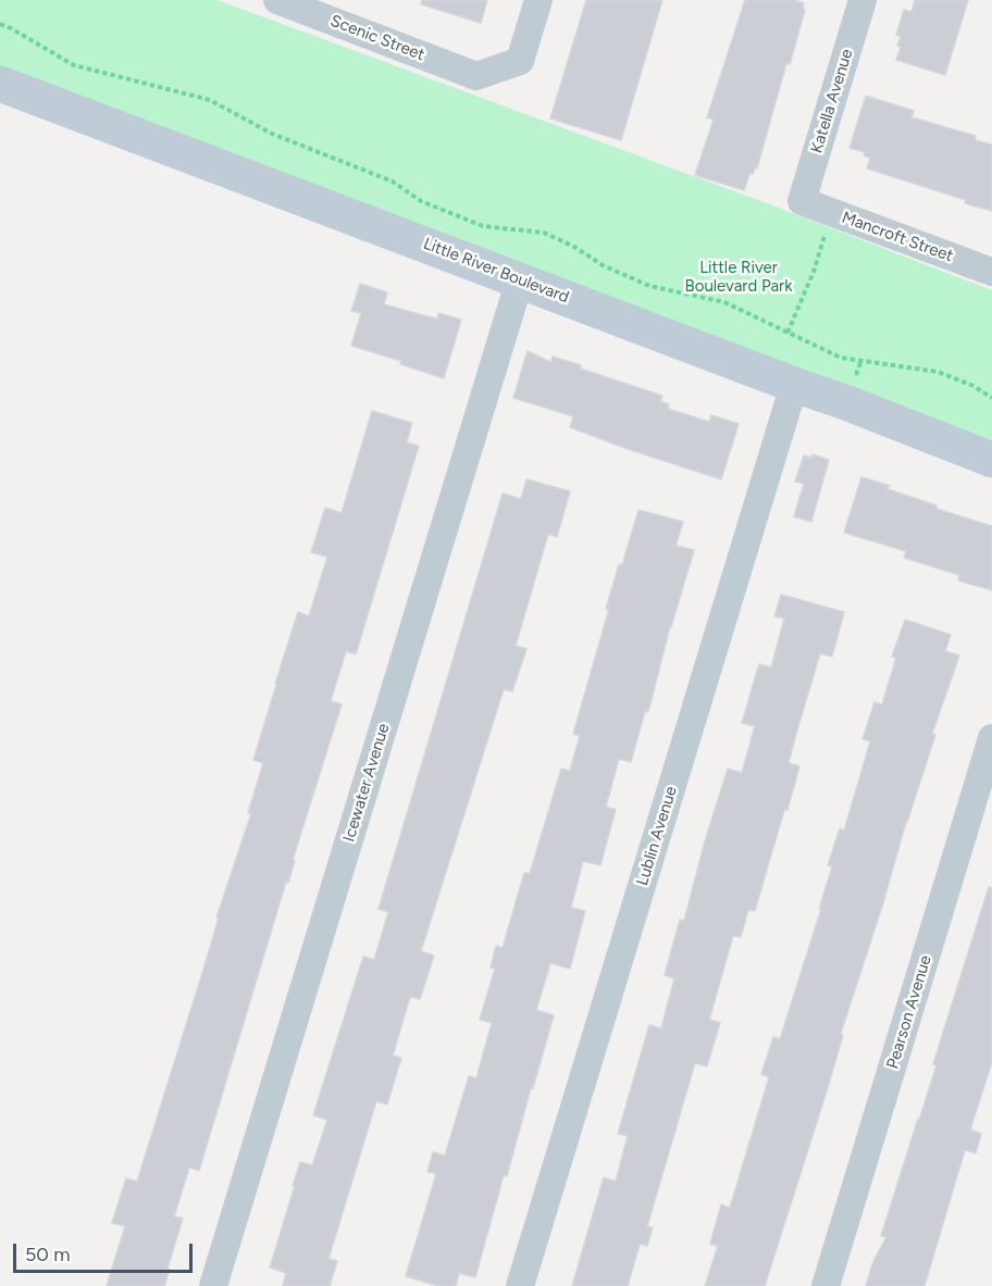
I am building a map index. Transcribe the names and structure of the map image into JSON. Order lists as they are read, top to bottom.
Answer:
{
  "streets": {
    "street": [
      "Scenic Street",
      "Katella Avenue",
      "Mancroft Street",
      "Little River Boulevard",
      "Icewater Avenue",
      "Lublin Avenue",
      "Pearson Avenue"
    ]
  },
  "crossings": [
    ["Katella Avenue", "Mancroft Street"],
    ["Little River Boulevard", "Icewater Avenue"],
    ["Little River Boulevard", "Lublin Avenue"]
  ],
  "parks": ["Little River Boulevard Park"],
  "scale_bar": "50 m"
}
